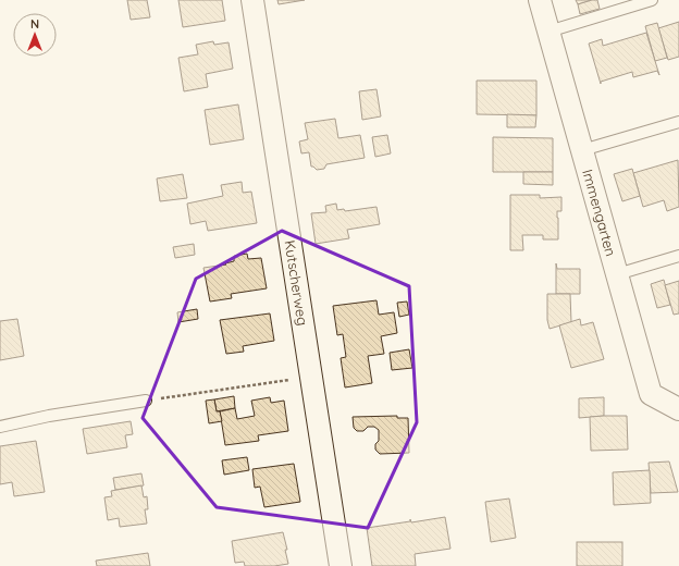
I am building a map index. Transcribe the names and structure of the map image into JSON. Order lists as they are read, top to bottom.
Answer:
{
  "streets": {
    "street": ["Immengarten", "Kutscherweg"]
  },
  "north": "top"
}
